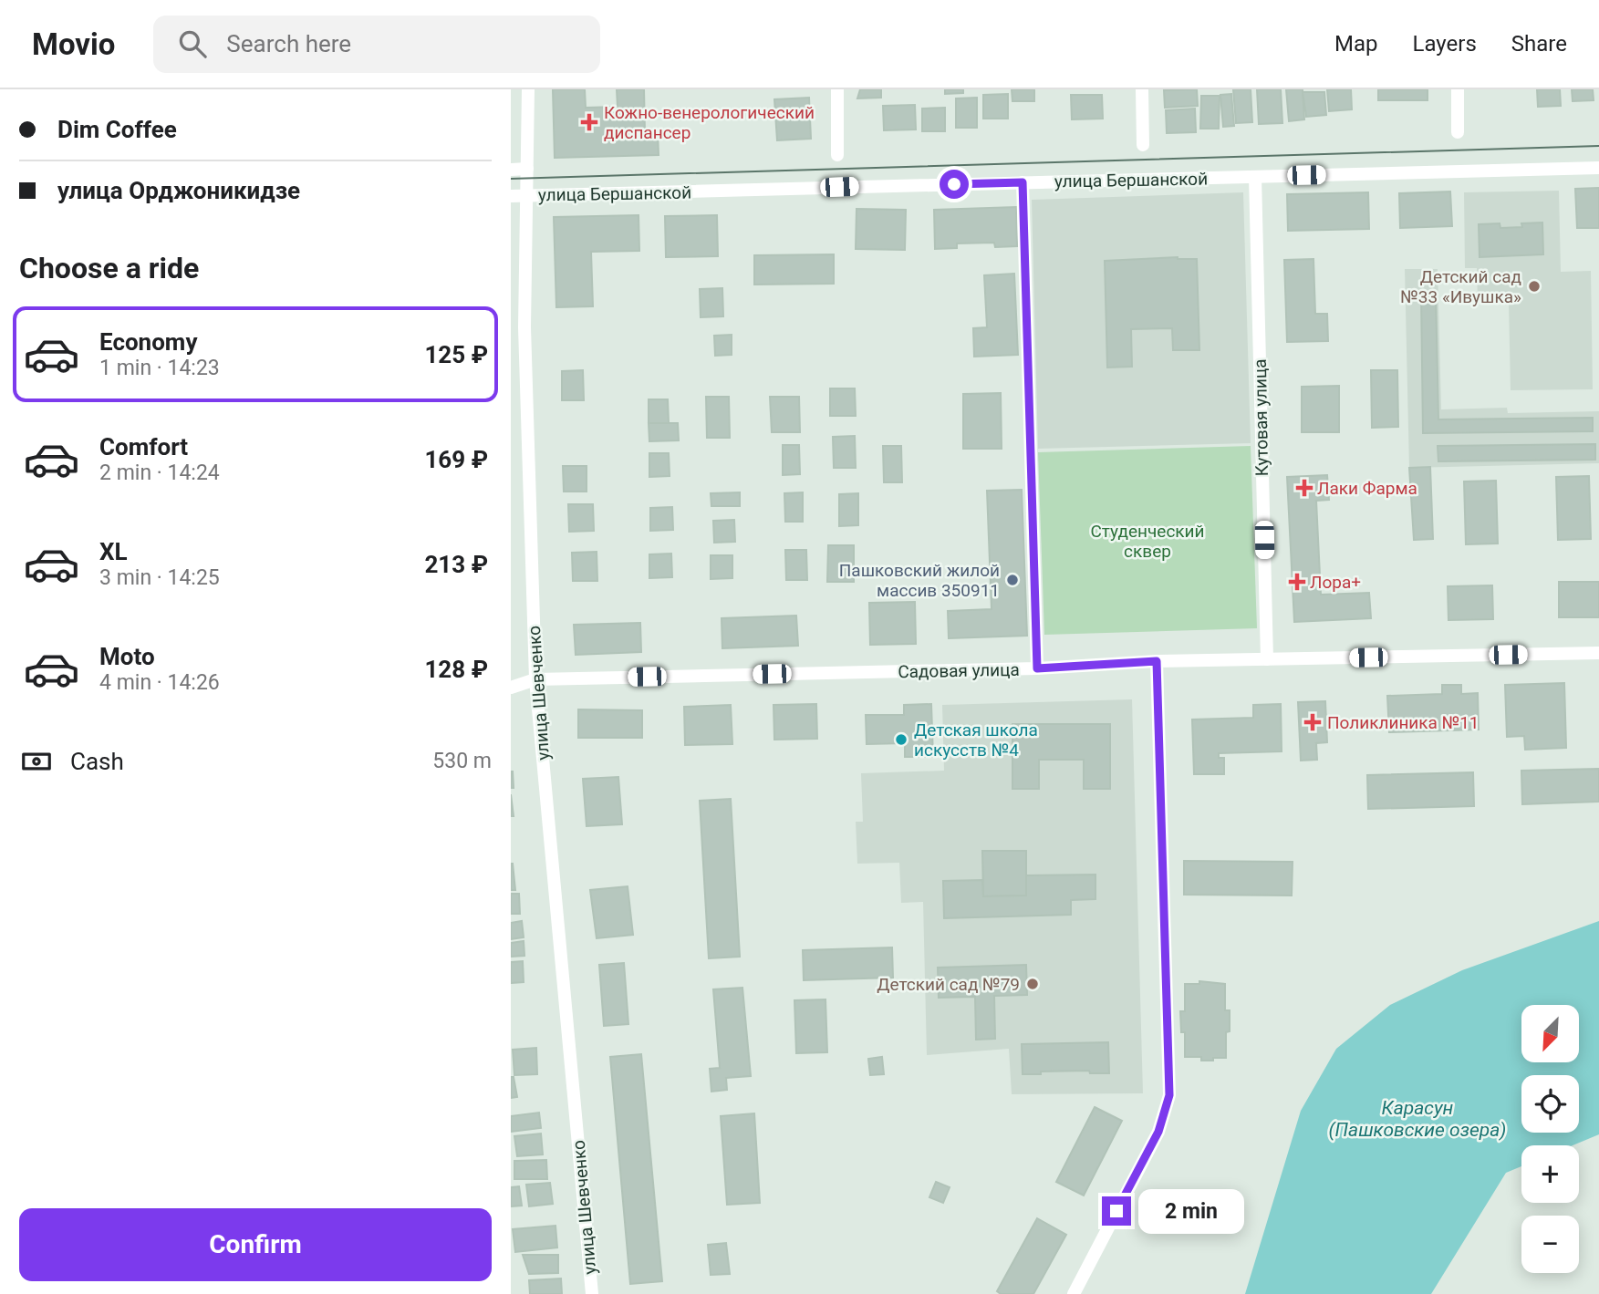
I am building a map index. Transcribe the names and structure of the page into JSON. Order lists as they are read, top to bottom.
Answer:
{
  "streets": {
    "street": [
      "улица Бершанской",
      "Кутовая улица",
      "Садовая улица",
      "улица Шевченко"
    ]
  },
  "crossings": [
    ["улица Бершанской", "Кутовая улица"],
    ["улица Бершанской", "улица Шевченко"],
    ["Кутовая улица", "Садовая улица"],
    ["Садовая улица", "улица Шевченко"]
  ],
  "water": ["Карасун (Пашковские озера)"],
  "parks": ["Студенческий сквер"],
  "places": {
    "health": [
      "Кожно-венерологический диспансер",
      "Лаки Фарма",
      "Лора+",
      "Поликлиника №11"
    ],
    "other": [
      "Детский сад №33 «Ивушка»",
      "Пашковский жилой массив 350911",
      "Детская школа искусств №4",
      "Детский сад №79"
    ]
  },
  "north": "bottom left",
  "page": {
    "header": "Movio",
    "search": "Search here",
    "nav": ["Map", "Layers", "Share"],
    "banner": ["Dim Coffee", "улица Орджоникидзе"],
    "heading": "Choose a ride",
    "list": [
      {
        "name": "Economy",
        "note": "1 min · 14:23",
        "value": "125 ₽"
      },
      {
        "name": "Comfort",
        "note": "2 min · 14:24",
        "value": "169 ₽"
      },
      {
        "name": "XL",
        "note": "3 min · 14:25",
        "value": "213 ₽"
      },
      {
        "name": "Moto",
        "note": "4 min · 14:26",
        "value": "128 ₽"
      }
    ],
    "pay": ["Cash", "530 m"],
    "map_buttons": ["+", "−"],
    "bubble": "2 min",
    "buttons": "Confirm"
  }
}
